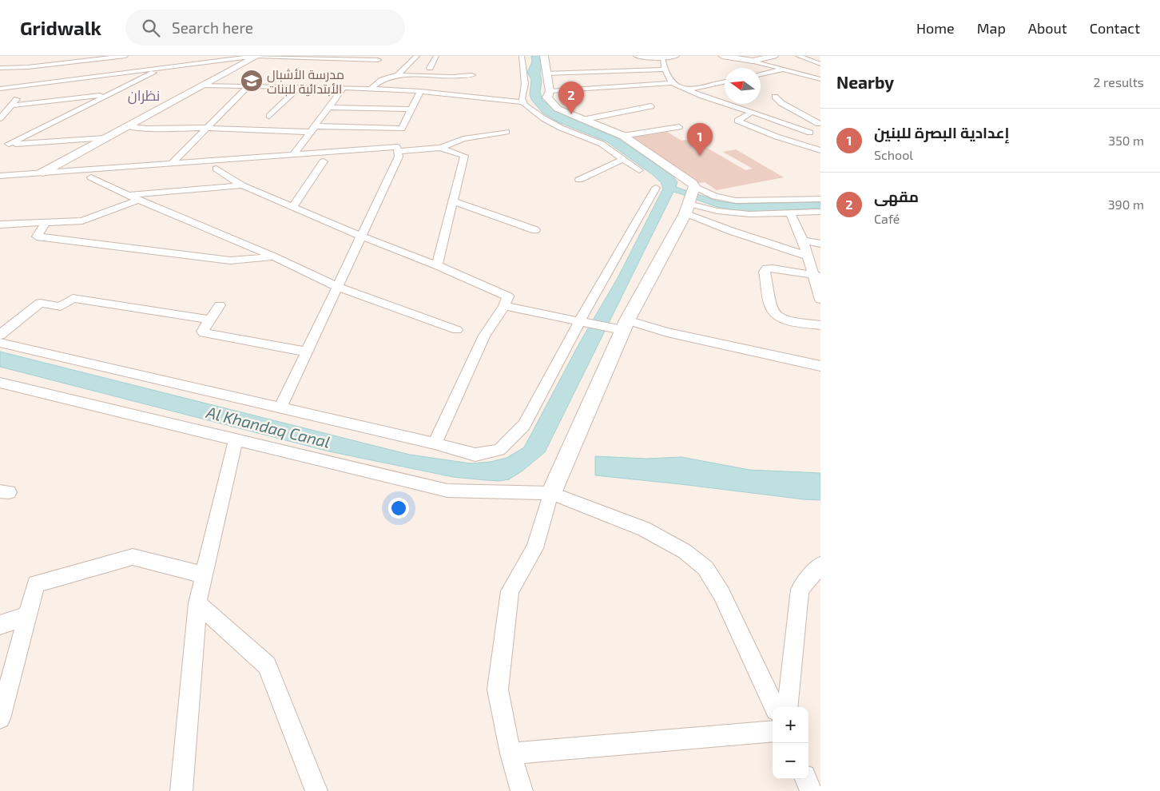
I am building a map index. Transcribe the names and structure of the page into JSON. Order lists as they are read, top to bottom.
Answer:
{
  "districts": ["نظران"],
  "water": ["Al Khandaq Canal"],
  "places": {
    "school or university": ["مدرسة الأشبال الأبتدائية للبنات"]
  },
  "north": "left",
  "page": {
    "header": "Gridwalk",
    "search": "Search here",
    "nav": [
      "Home",
      "Map",
      "About",
      "Contact"
    ],
    "heading": ["Nearby", "2 results"],
    "pins": ["2", "1"],
    "list": [
      {
        "mark": "1",
        "name": "إعدادية البصرة للبنين",
        "note": "School",
        "value": "350 m"
      },
      {
        "mark": "2",
        "name": "مقهى",
        "note": "Café",
        "value": "390 m"
      }
    ],
    "map_buttons": ["+", "−"]
  }
}
